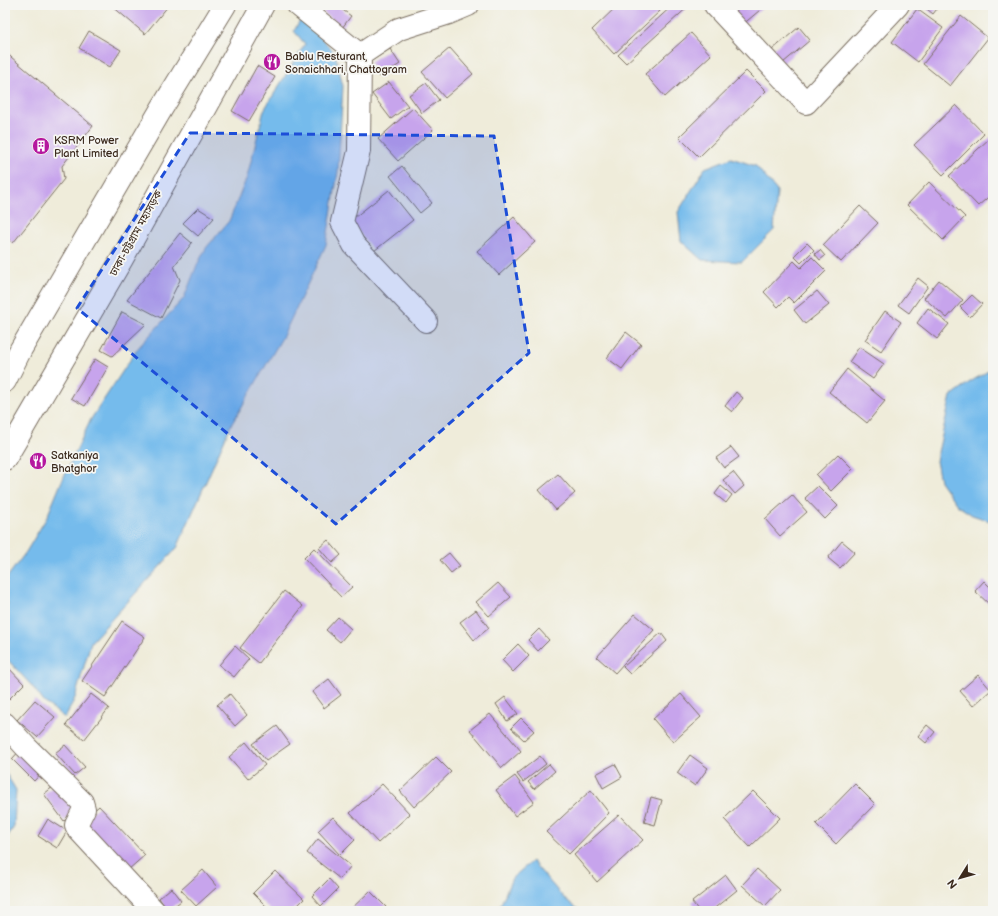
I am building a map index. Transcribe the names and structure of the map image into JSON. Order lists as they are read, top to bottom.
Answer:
{
  "streets": {
    "main road": ["ঢাকা-চট্টগ্রাম মহাসড়ক"]
  },
  "places": {
    "restaurant": ["Bablu Resturant, Sonaichhari, Chattogram", "Satkaniya Bhatghor"],
    "building": ["KSRM Power Plant Limited"]
  },
  "north": "bottom left"
}
